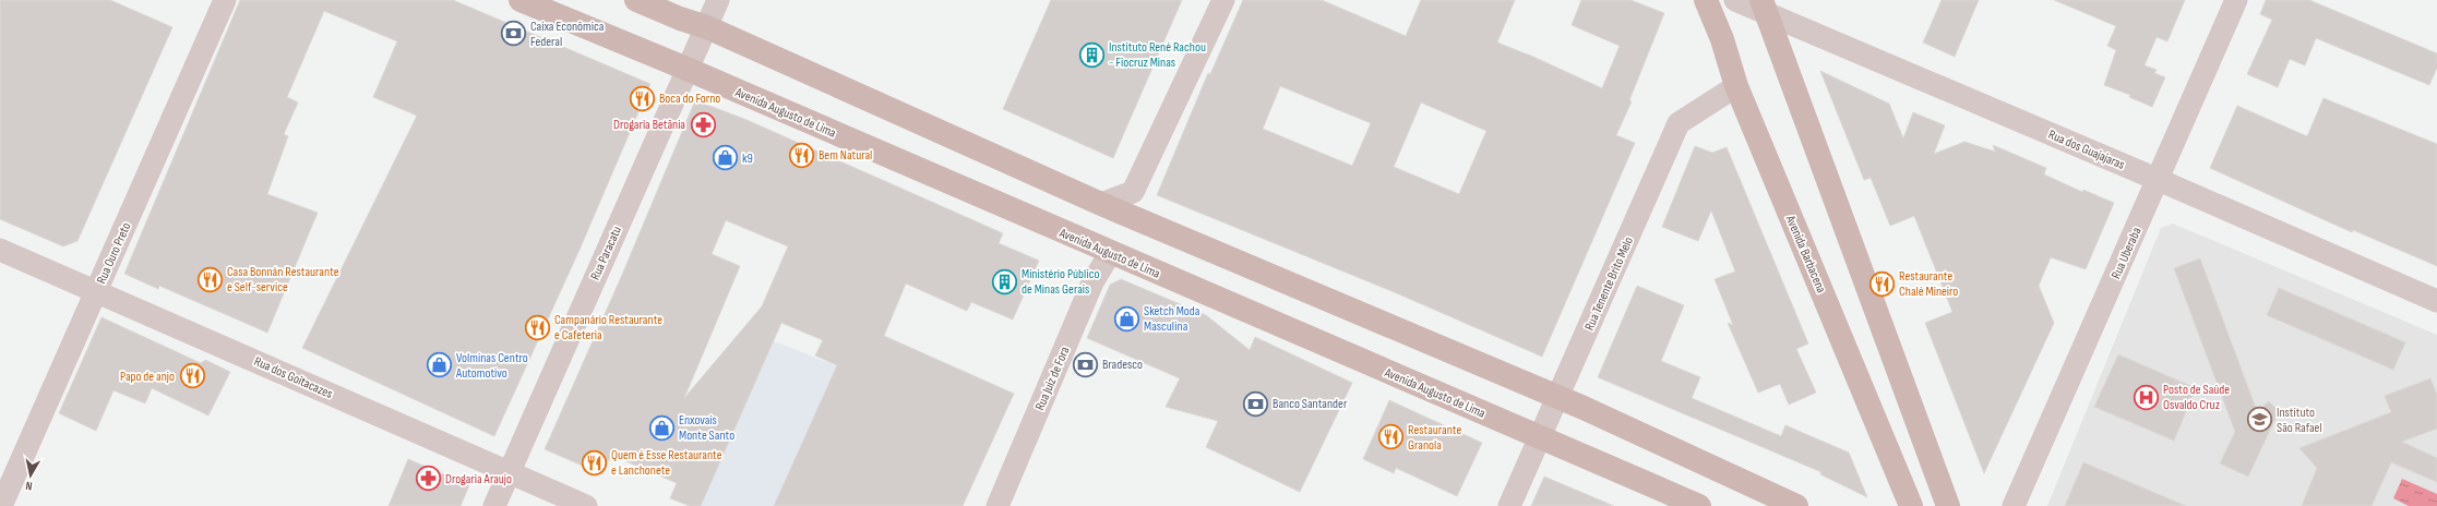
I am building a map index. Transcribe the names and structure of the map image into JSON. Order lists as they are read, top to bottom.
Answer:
{
  "streets": {
    "main road": ["Avenida Augusto de Lima", "Avenida Barbacena"],
    "street": [
      "Rua dos Guajajaras",
      "Rua Ouro Preto",
      "Rua Paracatu",
      "Rua Uberaba",
      "Rua Tenente Brito Melo",
      "Rua dos Goitacazes",
      "Rua Juiz de Fora"
    ]
  },
  "crossings": [
    ["Avenida Augusto de Lima", "Rua Paracatu"],
    ["Avenida Augusto de Lima", "Rua Tenente Brito Melo"],
    ["Avenida Augusto de Lima", "Rua Juiz de Fora"],
    ["Rua dos Guajajaras", "Rua Uberaba"],
    ["Rua Ouro Preto", "Rua dos Goitacazes"],
    ["Rua Paracatu", "Rua dos Goitacazes"],
    ["Avenida Barbacena", "Rua Tenente Brito Melo"]
  ],
  "places": {
    "bank": ["Caixa Econômica Federal", "Bradesco", "Banco Santander"],
    "building": ["Instituto René Rachou - Fiocruz Minas", "Ministério Público de Minas Gerais"],
    "restaurant": [
      "Boca do Forno",
      "Bem Natural",
      "Casa Bonnán Restaurante e Self-service",
      "Restaurante Chalé Mineiro",
      "Campanário Restaurante e Cafeteria",
      "Papo de anjo",
      "Restaurante Granola",
      "Quem é Esse Restaurante e Lanchonete"
    ],
    "pharmacy": ["Drogaria Betânia", "Drogaria Araujo"],
    "shop": [
      "k9",
      "Sketch Moda Masculina",
      "Volminas Centro Automotivo",
      "Enxovais Monte Santo"
    ],
    "hospital": ["Posto de Saúde Osvaldo Cruz"],
    "school or university": ["Instituto São Rafael"]
  },
  "north": "bottom"
}
